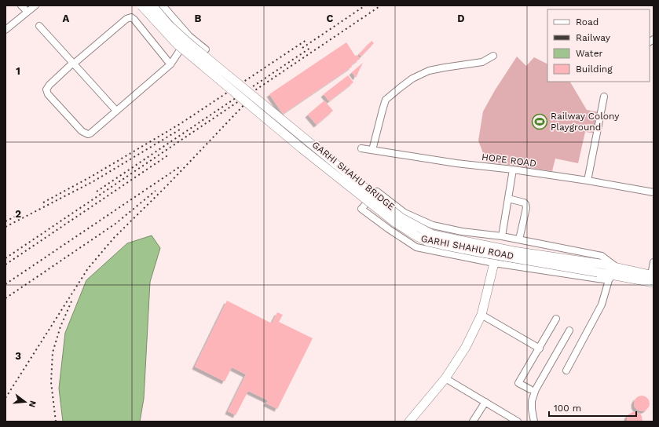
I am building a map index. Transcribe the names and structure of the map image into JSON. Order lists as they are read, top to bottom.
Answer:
{
  "streets": {
    "main road": ["GARHI SHAHU BRIDGE"],
    "street": ["HOPE ROAD", "GARHI SHAHU ROAD"]
  },
  "places": {
    "sports": ["Railway Colony Playground"]
  },
  "legend": [
    "Road",
    "Railway",
    "Water",
    "Building"
  ],
  "scale_bar": "100 m",
  "north": "right",
  "grid": {
    "columns": [
      "A",
      "B",
      "C",
      "D"
    ],
    "rows": ["1", "2", "3"]
  }
}
